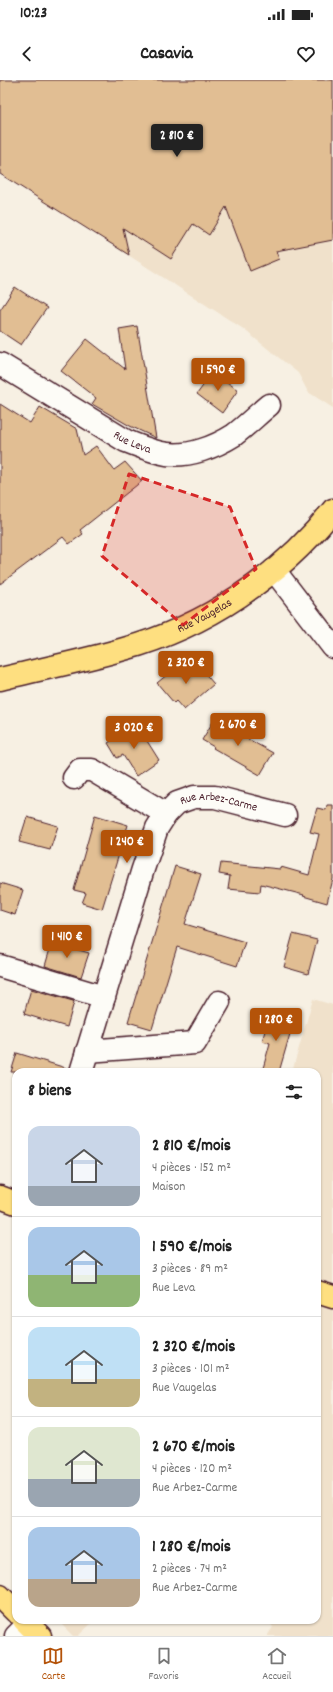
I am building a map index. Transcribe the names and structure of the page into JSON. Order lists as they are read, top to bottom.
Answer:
{
  "streets": {
    "main road": ["Rue Vaugelas"],
    "street": ["Rue Leva", "Rue Arbez-Carme"]
  },
  "page": {
    "status": "10:23",
    "header": "Casavia",
    "price": [
      "2 810 €",
      "1 590 €",
      "2 320 €",
      "2 670 €",
      "3 020 €",
      "1 240 €",
      "1 410 €",
      "1 280 €"
    ],
    "heading": "8 biens",
    "list": [
      {
        "name": "2 810 €/mois",
        "note": "4 pièces · 152 m² · Maison"
      },
      {
        "name": "1 590 €/mois",
        "note": "3 pièces · 89 m² · Rue Leva"
      },
      {
        "name": "2 320 €/mois",
        "note": "3 pièces · 101 m² · Rue Vaugelas"
      },
      {
        "name": "2 670 €/mois",
        "note": "4 pièces · 120 m² · Rue Arbez-Carme"
      },
      {
        "name": "1 280 €/mois",
        "note": "2 pièces · 74 m² · Rue Arbez-Carme"
      }
    ],
    "tabs": ["Carte", "Favoris", "Accueil"]
  }
}
